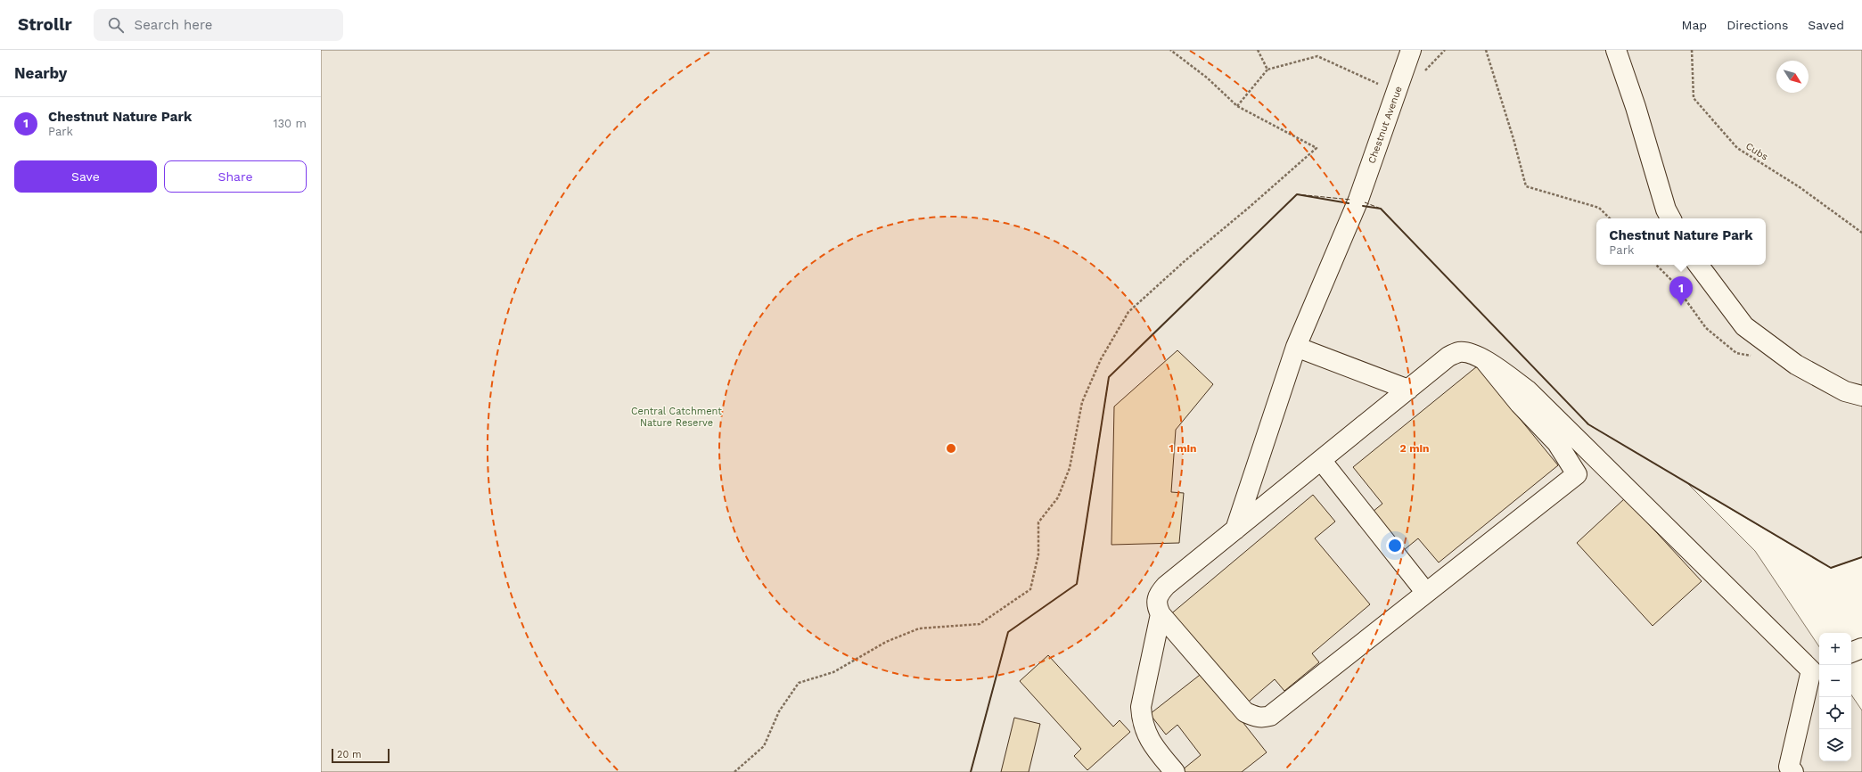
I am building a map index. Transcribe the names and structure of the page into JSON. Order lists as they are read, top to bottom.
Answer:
{
  "streets": {
    "street": ["Chestnut Avenue"],
    "path": ["Cubs"]
  },
  "parks": ["Central Catchment Nature Reserve"],
  "scale_bar": "20 m",
  "north": "bottom right",
  "page": {
    "header": "Strollr",
    "search": "Search here",
    "nav": ["Map", "Directions", "Saved"],
    "heading": "Nearby",
    "list": [
      {
        "mark": "1",
        "name": "Chestnut Nature Park",
        "note": "Park",
        "value": "130 m"
      }
    ],
    "buttons": ["Save", "Share"],
    "popup": ["Chestnut Nature Park", "Park"],
    "pins": "1",
    "map_buttons": ["+", "−"],
    "scale": "20 m"
  },
  "rings": ["1 min", "2 min"]
}
